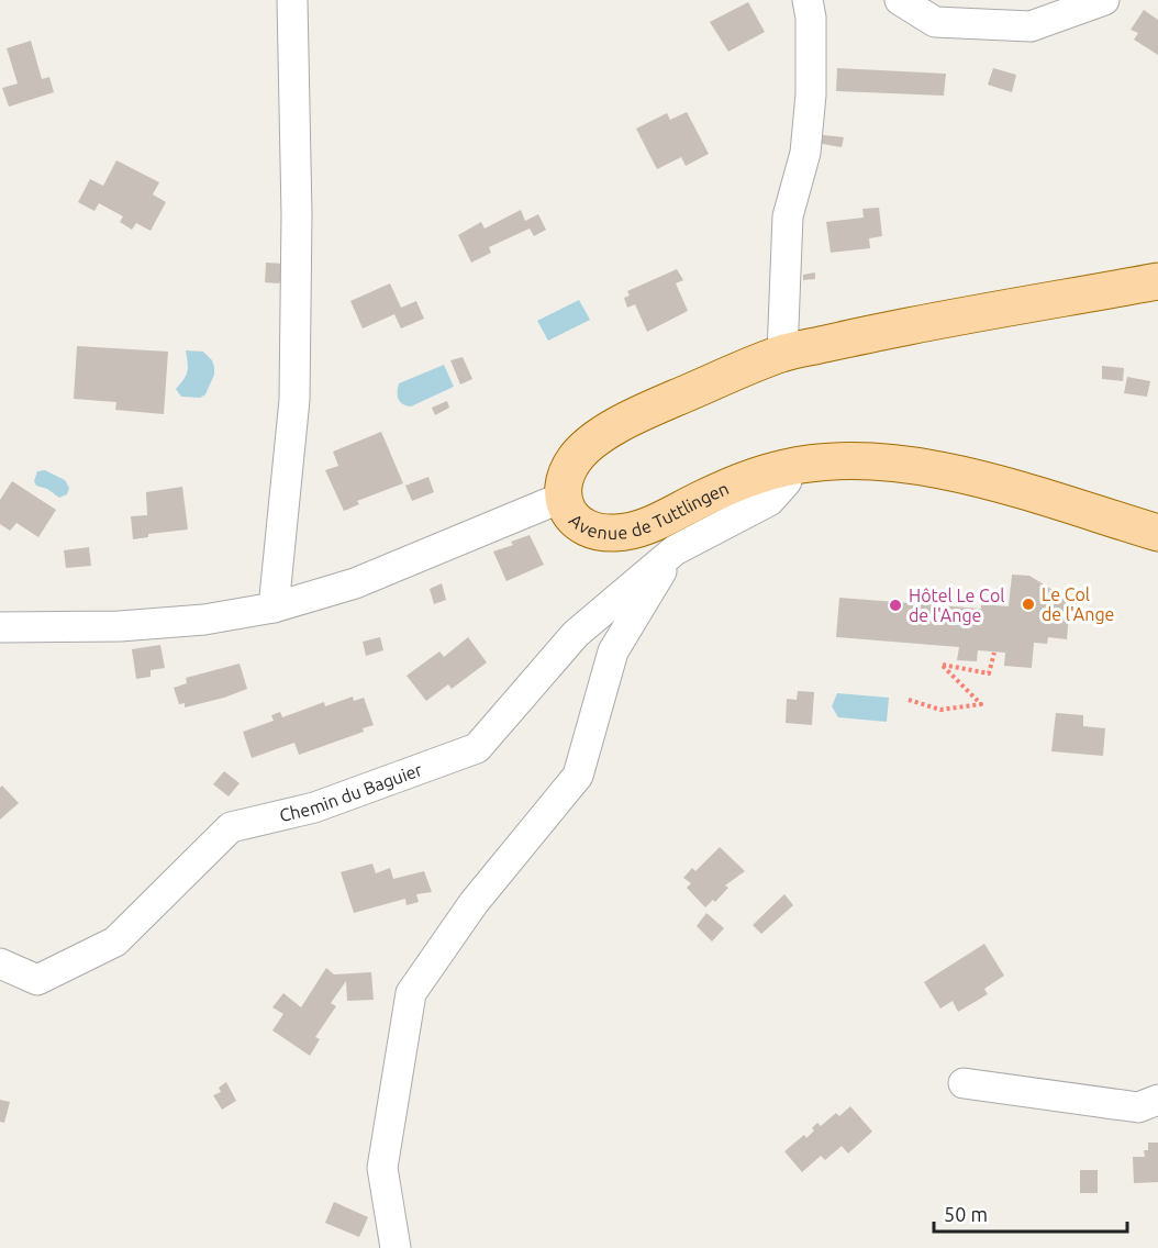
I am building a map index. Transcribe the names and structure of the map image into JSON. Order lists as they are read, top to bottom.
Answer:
{
  "streets": {
    "main road": ["Avenue de Tuttlingen"],
    "street": ["Chemin du Baguier"]
  },
  "crossings": [
    ["Avenue de Tuttlingen", "Chemin du Baguier"]
  ],
  "places": ["Le Col de l'Ange", "Hôtel Le Col de l'Ange"],
  "scale_bar": "50 m"
}
